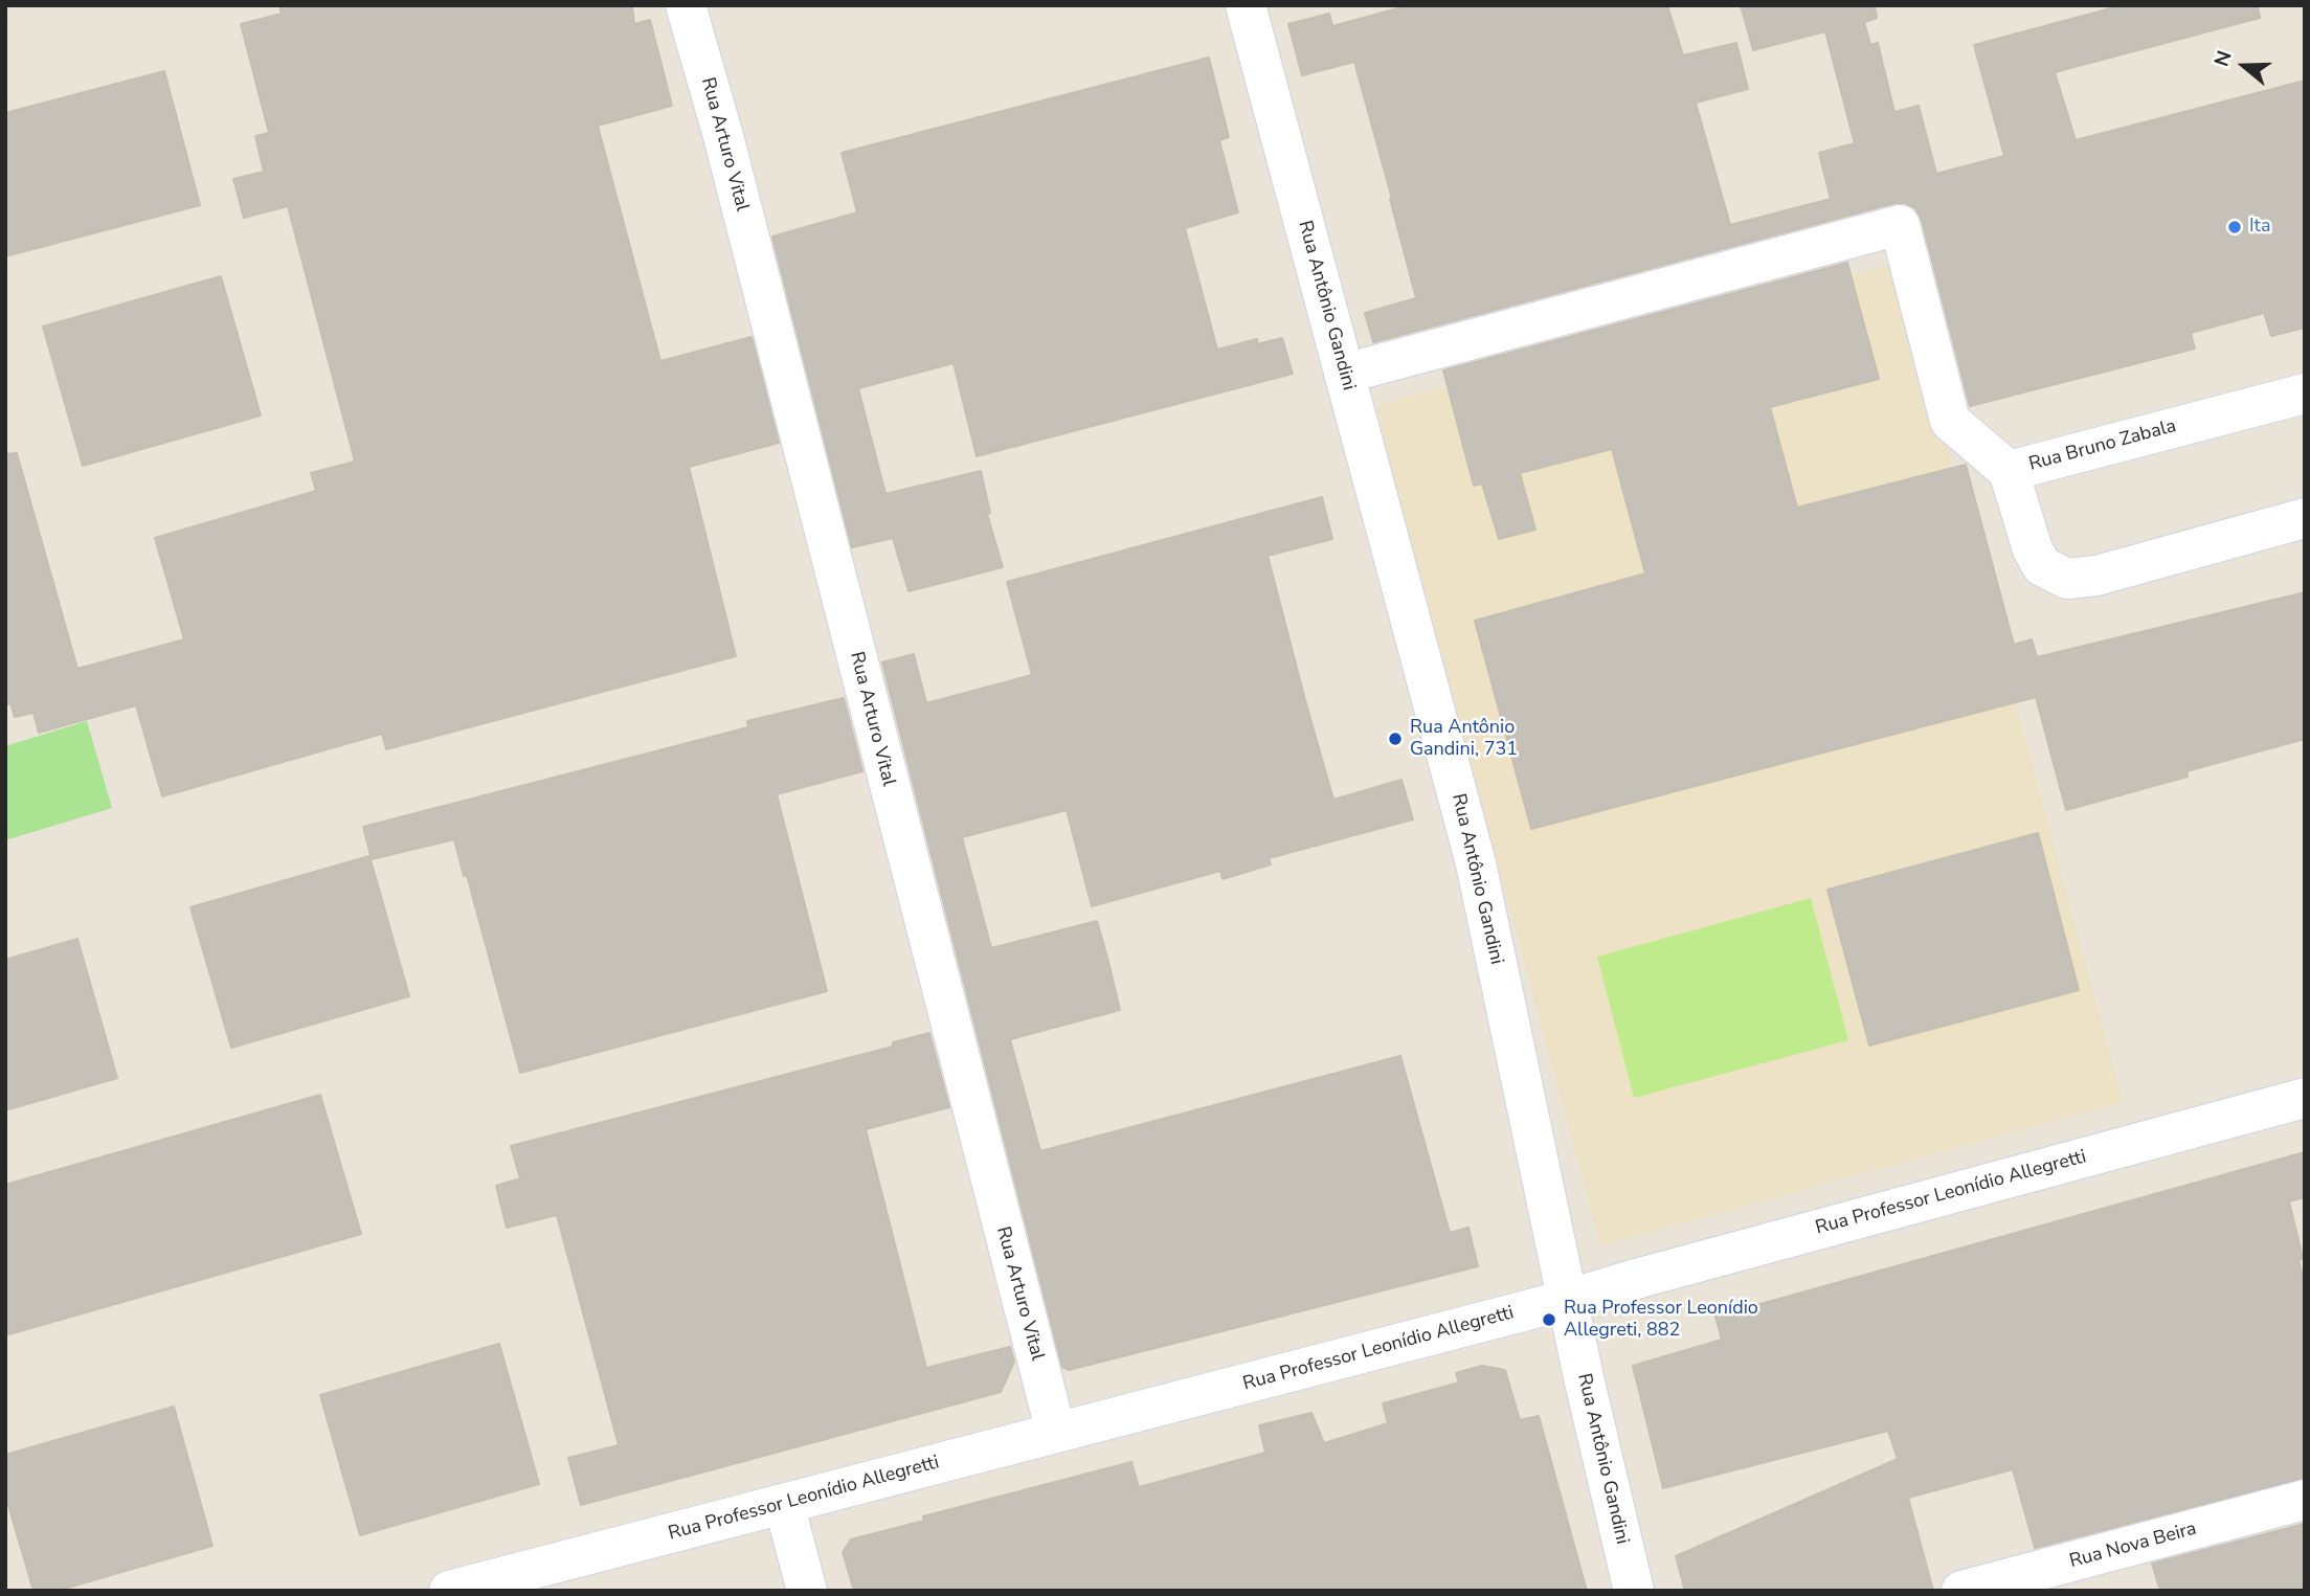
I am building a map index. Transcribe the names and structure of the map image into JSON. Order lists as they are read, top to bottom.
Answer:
{
  "streets": {
    "street": [
      "Rua Arturo Vital",
      "Rua Antônio Gandini",
      "Rua Bruno Zabala",
      "Rua Professor Leonídio Allegretti",
      "Rua Nova Beira"
    ]
  },
  "crossings": [
    ["Rua Arturo Vital", "Rua Professor Leonídio Allegretti"],
    ["Rua Antônio Gandini", "Rua Professor Leonídio Allegretti"]
  ],
  "places": ["Ita", "Rua Antônio Gandini, 731", "Rua Professor Leonídio Allegreti, 882"],
  "north": "left"
}
